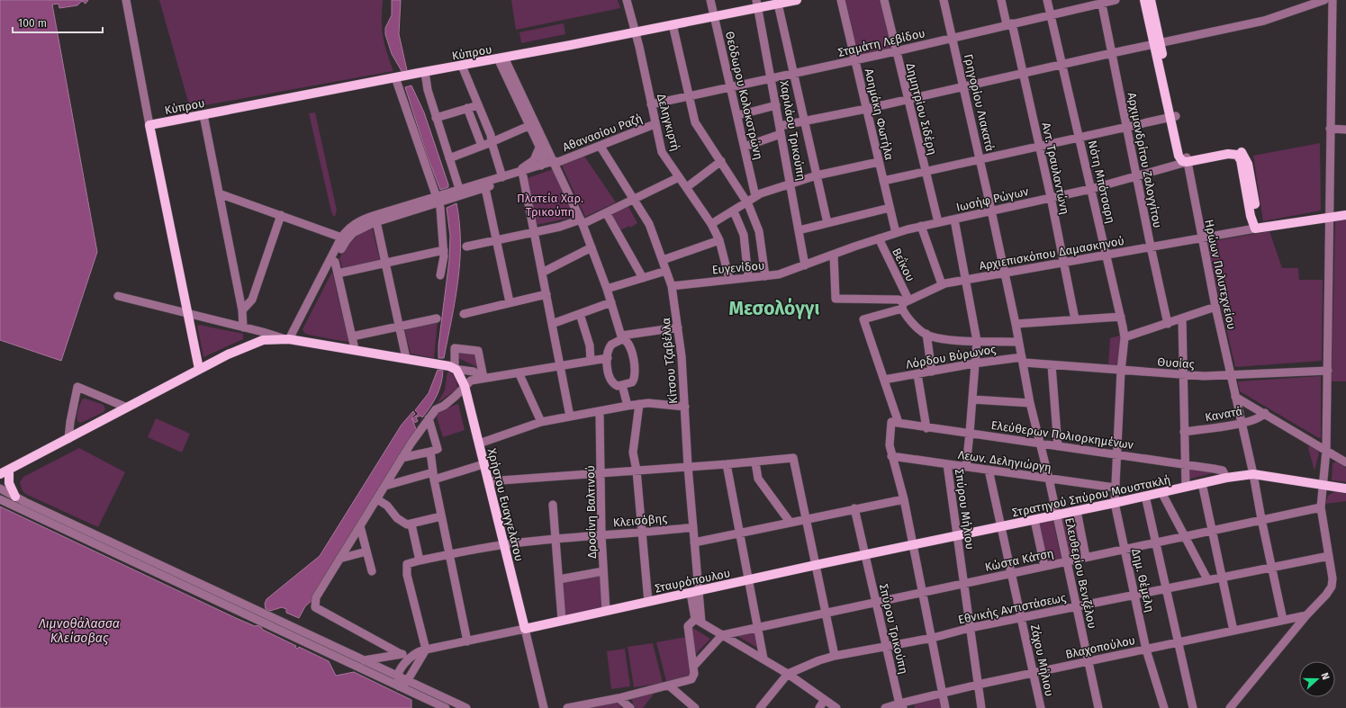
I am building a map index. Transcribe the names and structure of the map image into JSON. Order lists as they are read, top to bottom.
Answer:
{
  "streets": {
    "main road": [
      "Κύπρου",
      "Στρατηγού Σπύρου Μουστακλή",
      "Χρήστου Ευαγγελάτου",
      "Σταυρόπουλου"
    ],
    "street": [
      "Σταμάτη Λεβίδου",
      "Θεόδωρου Κολοκοτρώνη",
      "Γρηγορίου Λιακατά",
      "Δημητρίου Σιδέρη",
      "Ασημάκη Φωτήλα",
      "Δεληγκιρτή",
      "Χαριλάου Τρικούπη",
      "Αθανασίου Ραζή",
      "Αρχιμανδρίτου Ζαλογγίτου",
      "Αντ. Τραυλαντώνη",
      "Νότη Μπότσαρη",
      "Ιωσήφ Ρώγων",
      "Αρχιεπισκόπου Δαμασκηνού",
      "Βεΐκου",
      "Ευγενίδου",
      "Ηρώων Πολυτεχνείου",
      "Λόρδου Βύρωνος",
      "Κίτσου Τζαβέλλα",
      "Θυσίας",
      "Κανατά",
      "Ελεύθερων Πολιορκημένων",
      "Λεων. Δεληγιώργη",
      "Σπύρου Μήλιου",
      "Δροσίνη Βαλτινού",
      "Κλεισόβης",
      "Κώστα Κάτση",
      "Ελευθερίου Βενιζέλου",
      "Δημ. Θέμελη",
      "Εθνικής Αντιστάσεως",
      "Σπύρου Τρικούπη",
      "Βλαχοπούλου",
      "Ζάχου Μήλιου"
    ]
  },
  "crossings": [
    ["Σταμάτη Λεβίδου", "Θεόδωρου Κολοκοτρώνη"],
    ["Σταμάτη Λεβίδου", "Γρηγορίου Λιακατά"],
    ["Σταμάτη Λεβίδου", "Δημητρίου Σιδέρη"],
    ["Σταμάτη Λεβίδου", "Ασημάκη Φωτήλα"],
    ["Σταμάτη Λεβίδου", "Δεληγκιρτή"],
    ["Σταμάτη Λεβίδου", "Χαριλάου Τρικούπη"],
    ["Σταμάτη Λεβίδου", "Αρχιμανδρίτου Ζαλογγίτου"],
    ["Σταμάτη Λεβίδου", "Αντ. Τραυλαντώνη"],
    ["Σταμάτη Λεβίδου", "Νότη Μπότσαρη"],
    ["Κύπρου", "Θεόδωρου Κολοκοτρώνη"],
    ["Κύπρου", "Δεληγκιρτή"],
    ["Κύπρου", "Χαριλάου Τρικούπη"],
    ["Γρηγορίου Λιακατά", "Ιωσήφ Ρώγων"],
    ["Γρηγορίου Λιακατά", "Αρχιεπισκόπου Δαμασκηνού"],
    ["Γρηγορίου Λιακατά", "Ελευθερίου Βενιζέλου"],
    ["Δημητρίου Σιδέρη", "Ιωσήφ Ρώγων"],
    ["Ασημάκη Φωτήλα", "Ιωσήφ Ρώγων"],
    ["Δεληγκιρτή", "Αθανασίου Ραζή"],
    ["Δεληγκιρτή", "Ευγενίδου"],
    ["Χαριλάου Τρικούπη", "Ιωσήφ Ρώγων"],
    ["Χαριλάου Τρικούπη", "Ευγενίδου"],
    ["Αθανασίου Ραζή", "Κίτσου Τζαβέλλα"],
    ["Αρχιμανδρίτου Ζαλογγίτου", "Ιωσήφ Ρώγων"],
    ["Αρχιμανδρίτου Ζαλογγίτου", "Αρχιεπισκόπου Δαμασκηνού"],
    ["Αντ. Τραυλαντώνη", "Ιωσήφ Ρώγων"],
    ["Αντ. Τραυλαντώνη", "Αρχιεπισκόπου Δαμασκηνού"],
    ["Νότη Μπότσαρη", "Ιωσήφ Ρώγων"],
    ["Νότη Μπότσαρη", "Αρχιεπισκόπου Δαμασκηνού"],
    ["Νότη Μπότσαρη", "Θυσίας"],
    ["Νότη Μπότσαρη", "Ελεύθερων Πολιορκημένων"],
    ["Νότη Μπότσαρη", "Δημ. Θέμελη"],
    ["Ιωσήφ Ρώγων", "Βεΐκου"],
    ["Ιωσήφ Ρώγων", "Ευγενίδου"],
    ["Ιωσήφ Ρώγων", "Ηρώων Πολυτεχνείου"],
    ["Αρχιεπισκόπου Δαμασκηνού", "Βεΐκου"],
    ["Αρχιεπισκόπου Δαμασκηνού", "Ηρώων Πολυτεχνείου"],
    ["Αρχιεπισκόπου Δαμασκηνού", "Λόρδου Βύρωνος"],
    ["Αρχιεπισκόπου Δαμασκηνού", "Ελευθερίου Βενιζέλου"],
    ["Ευγενίδου", "Κίτσου Τζαβέλλα"],
    ["Ηρώων Πολυτεχνείου", "Θυσίας"],
    ["Ηρώων Πολυτεχνείου", "Κανατά"],
    ["Ηρώων Πολυτεχνείου", "Στρατηγού Σπύρου Μουστακλή"],
    ["Ηρώων Πολυτεχνείου", "Κώστα Κάτση"],
    ["Ηρώων Πολυτεχνείου", "Εθνικής Αντιστάσεως"],
    ["Ηρώων Πολυτεχνείου", "Βλαχοπούλου"],
    ["Λόρδου Βύρωνος", "Θυσίας"],
    ["Λόρδου Βύρωνος", "Ελευθερίου Βενιζέλου"],
    ["Κίτσου Τζαβέλλα", "Κλεισόβης"],
    ["Κίτσου Τζαβέλλα", "Σταυρόπουλου"],
    ["Θυσίας", "Ελευθερίου Βενιζέλου"],
    ["Ελεύθερων Πολιορκημένων", "Στρατηγού Σπύρου Μουστακλή"],
    ["Ελεύθερων Πολιορκημένων", "Ελευθερίου Βενιζέλου"],
    ["Ελεύθερων Πολιορκημένων", "Δημ. Θέμελη"],
    ["Λεων. Δεληγιώργη", "Σπύρου Μήλιου"],
    ["Λεων. Δεληγιώργη", "Ελευθερίου Βενιζέλου"],
    ["Λεων. Δεληγιώργη", "Δημ. Θέμελη"],
    ["Λεων. Δεληγιώργη", "Ζάχου Μήλιου"],
    ["Στρατηγού Σπύρου Μουστακλή", "Σπύρου Μήλιου"],
    ["Στρατηγού Σπύρου Μουστακλή", "Ελευθερίου Βενιζέλου"],
    ["Στρατηγού Σπύρου Μουστακλή", "Σταυρόπουλου"],
    ["Στρατηγού Σπύρου Μουστακλή", "Δημ. Θέμελη"],
    ["Στρατηγού Σπύρου Μουστακλή", "Σπύρου Τρικούπη"],
    ["Στρατηγού Σπύρου Μουστακλή", "Ζάχου Μήλιου"],
    ["Χρήστου Ευαγγελάτου", "Κλεισόβης"],
    ["Χρήστου Ευαγγελάτου", "Σταυρόπουλου"],
    ["Σπύρου Μήλιου", "Κώστα Κάτση"],
    ["Σπύρου Μήλιου", "Εθνικής Αντιστάσεως"],
    ["Σπύρου Μήλιου", "Βλαχοπούλου"],
    ["Δροσίνη Βαλτινού", "Κλεισόβης"],
    ["Δροσίνη Βαλτινού", "Σταυρόπουλου"],
    ["Κώστα Κάτση", "Ελευθερίου Βενιζέλου"],
    ["Κώστα Κάτση", "Δημ. Θέμελη"],
    ["Κώστα Κάτση", "Σπύρου Τρικούπη"],
    ["Κώστα Κάτση", "Ζάχου Μήλιου"],
    ["Ελευθερίου Βενιζέλου", "Εθνικής Αντιστάσεως"],
    ["Ελευθερίου Βενιζέλου", "Βλαχοπούλου"],
    ["Σταυρόπουλου", "Σπύρου Τρικούπη"],
    ["Δημ. Θέμελη", "Εθνικής Αντιστάσεως"],
    ["Δημ. Θέμελη", "Βλαχοπούλου"],
    ["Εθνικής Αντιστάσεως", "Σπύρου Τρικούπη"],
    ["Εθνικής Αντιστάσεως", "Ζάχου Μήλιου"],
    ["Σπύρου Τρικούπη", "Βλαχοπούλου"],
    ["Βλαχοπούλου", "Ζάχου Μήλιου"]
  ],
  "districts": ["Μεσολόγγι"],
  "water": ["Λιμνοθάλασσα Κλείσοβας"],
  "parks": ["Πλατεία Χαρ. Τρικούπη"],
  "scale_bar": "100 m",
  "north": "right"
}
